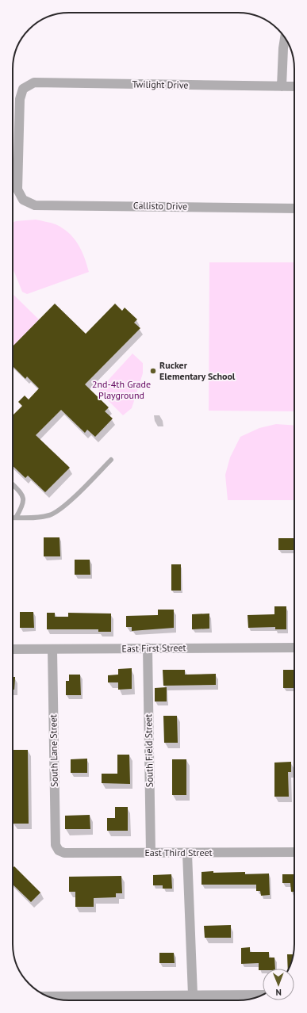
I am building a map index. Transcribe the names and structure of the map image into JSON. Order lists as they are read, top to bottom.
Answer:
{
  "streets": {
    "street": [
      "Twilight Drive",
      "Callisto Drive",
      "East First Street",
      "South Lane Street",
      "South Field Street",
      "East Third Street"
    ]
  },
  "crossings": [
    ["Twilight Drive", "Callisto Drive"],
    ["East First Street", "South Lane Street"],
    ["East First Street", "South Field Street"],
    ["South Lane Street", "East Third Street"],
    ["South Field Street", "East Third Street"]
  ],
  "parks": ["2nd-4th Grade Playground"],
  "places": ["Rucker Elementary School"],
  "north": "bottom"
}
